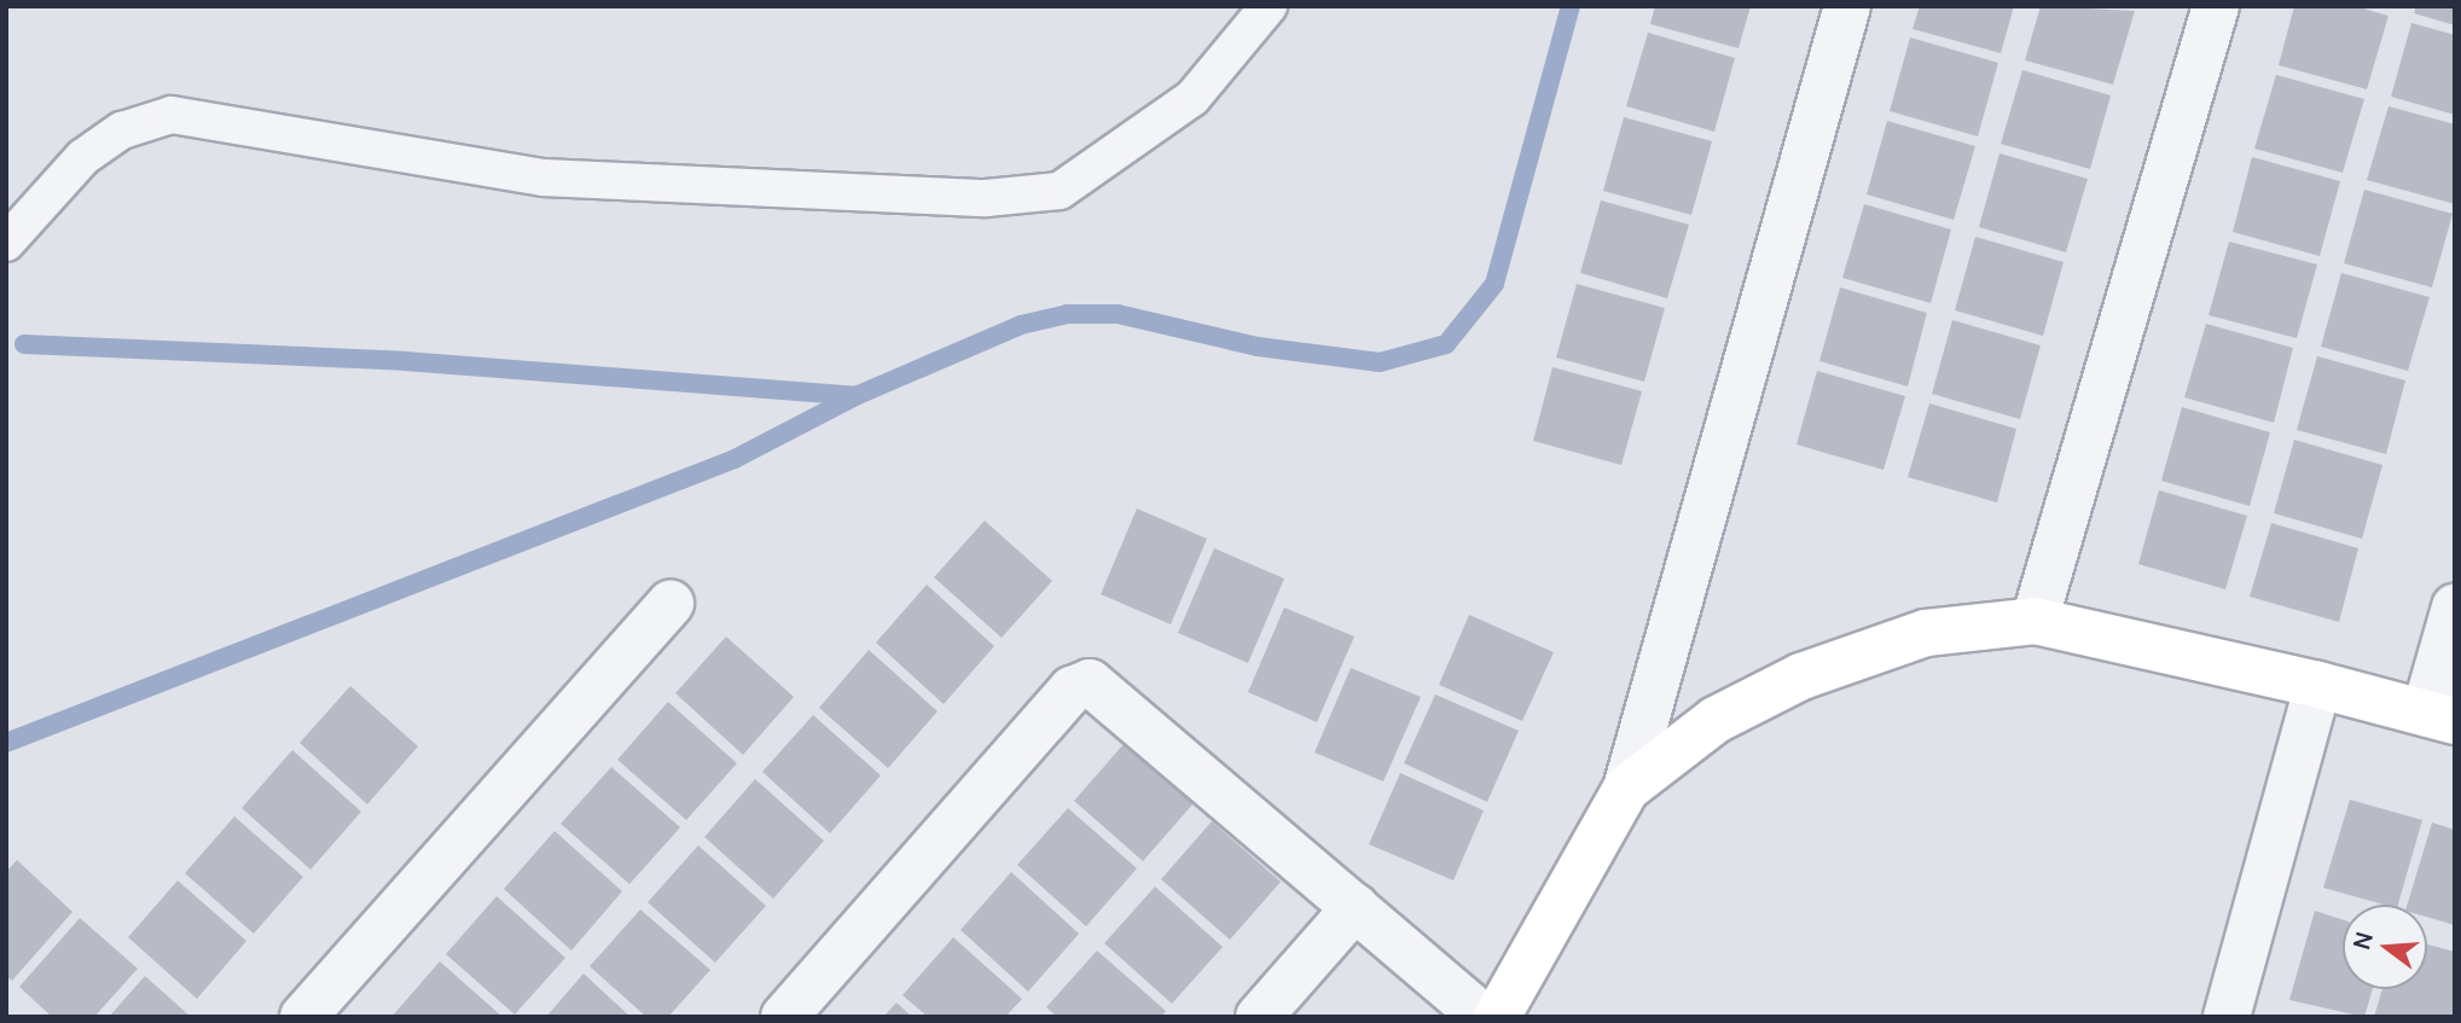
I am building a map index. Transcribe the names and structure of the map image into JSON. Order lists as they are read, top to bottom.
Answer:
{
  "north": "left"
}
